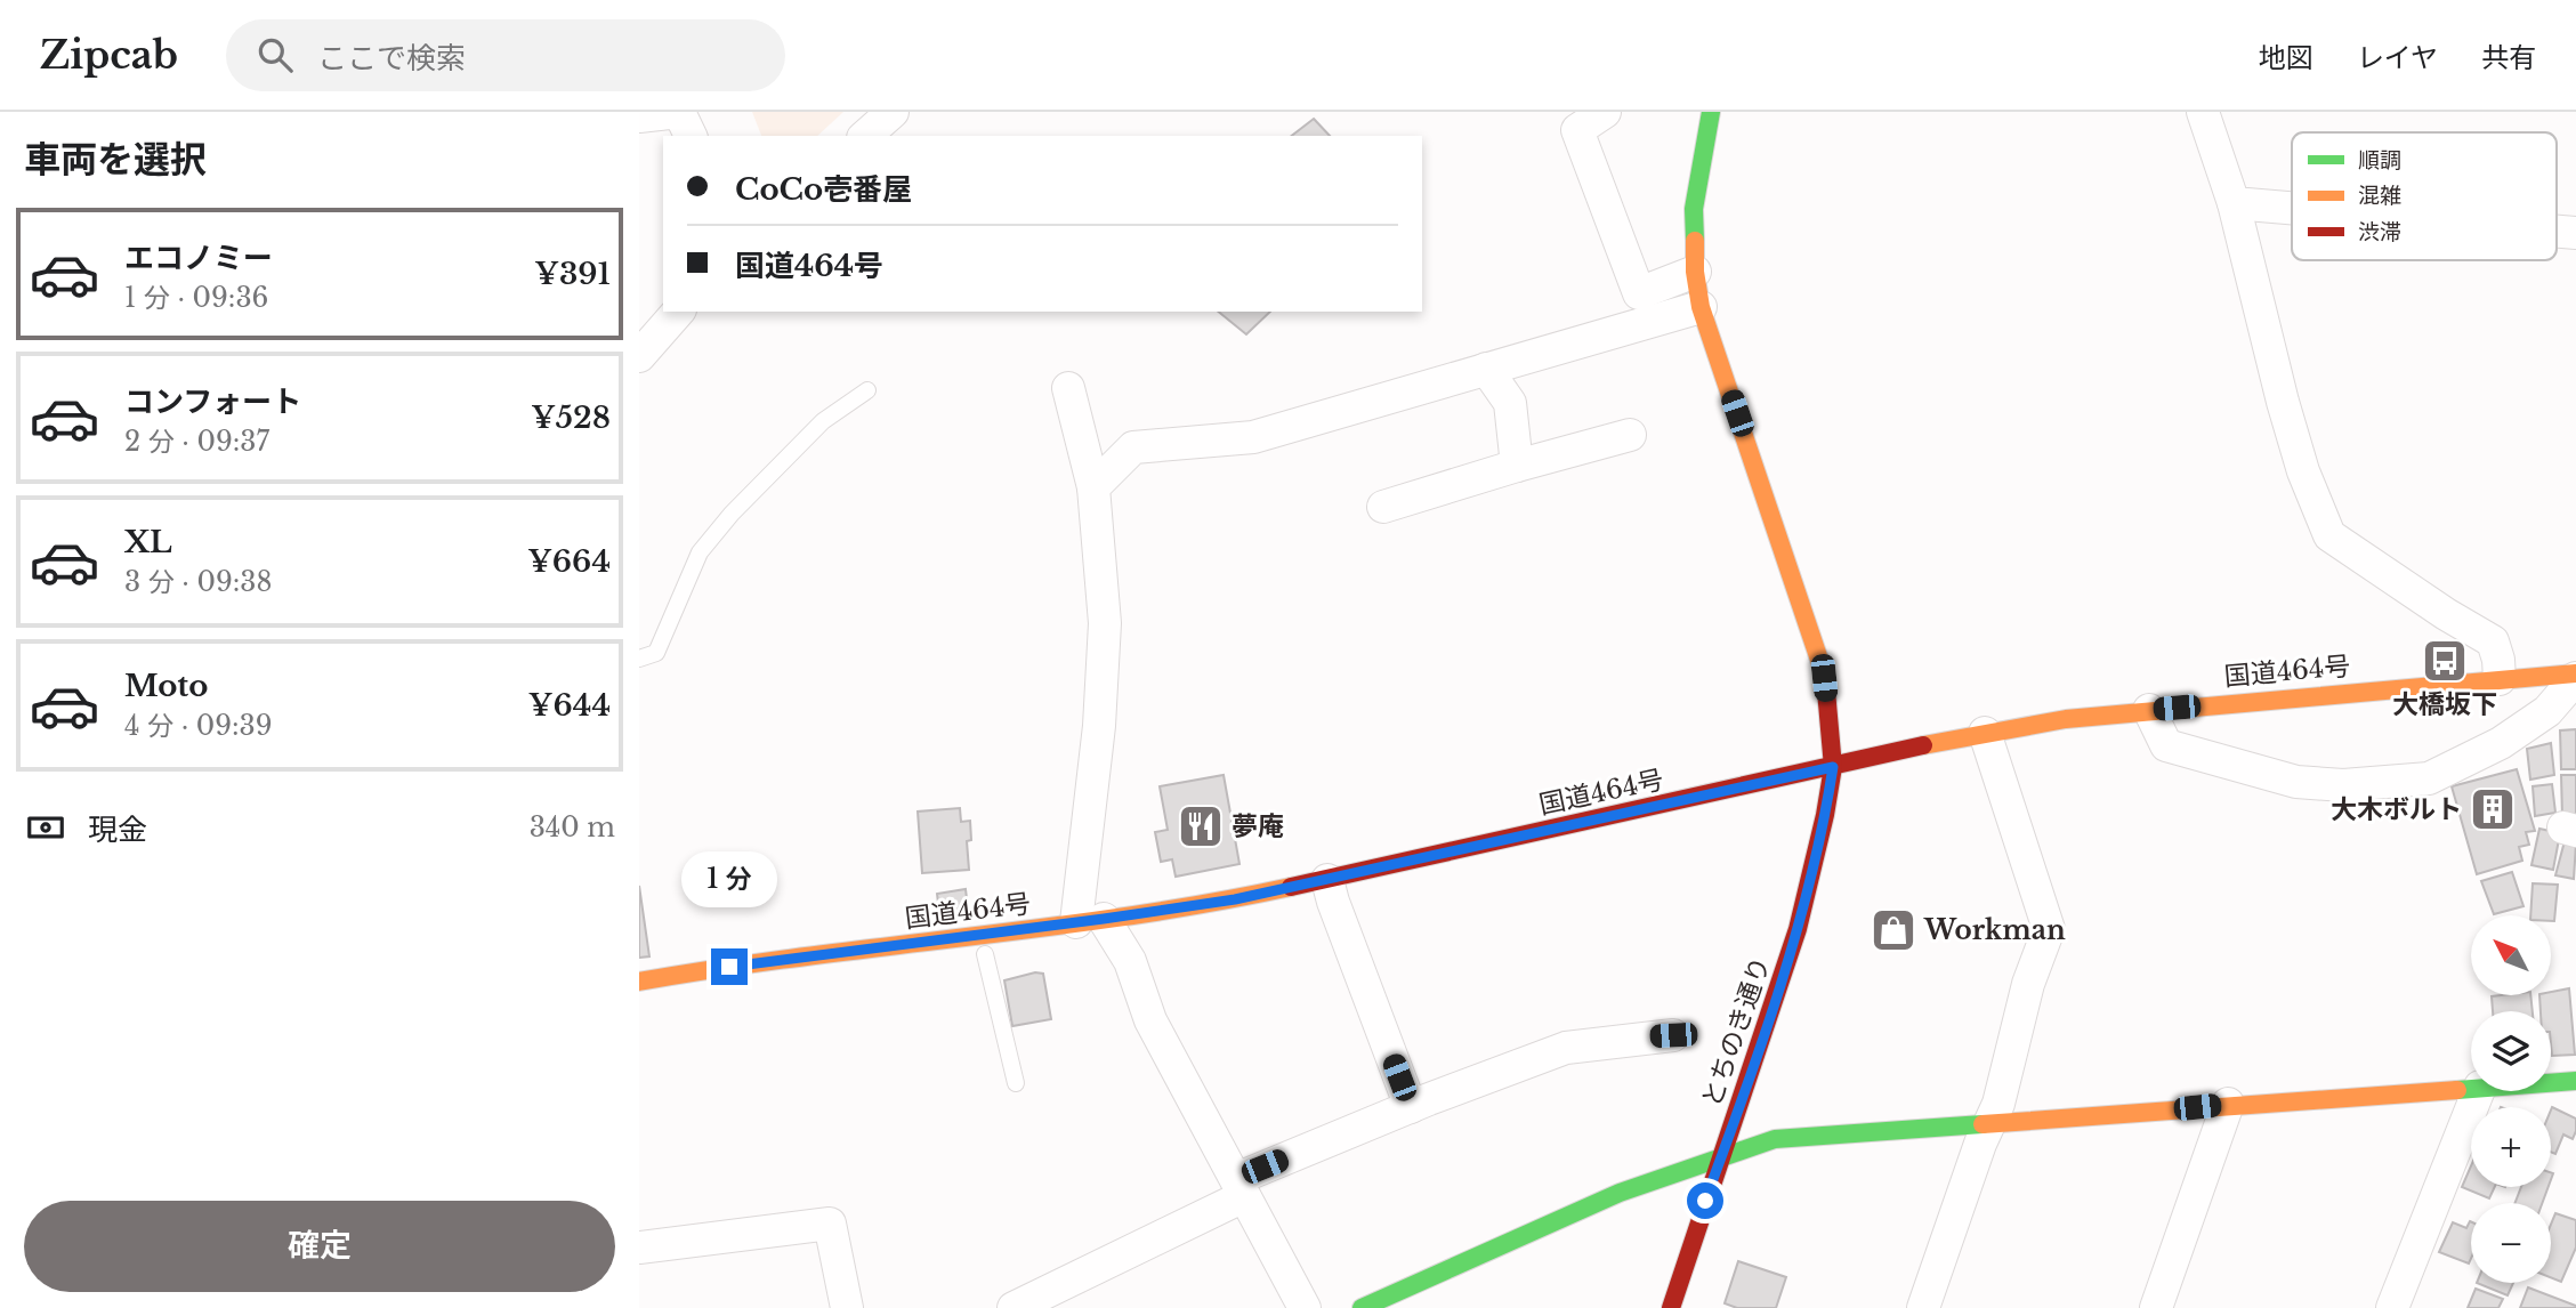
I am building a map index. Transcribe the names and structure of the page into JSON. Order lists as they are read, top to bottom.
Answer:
{
  "streets": {
    "main road": ["国道464号", "とちのき通り"]
  },
  "crossings": [
    ["国道464号", "とちのき通り"]
  ],
  "places": {
    "bus stop": ["大橋坂下"],
    "building": ["大木ボルト"],
    "restaurant": ["夢庵"],
    "shop": ["Workman"]
  },
  "legend": ["順調", "混雑", "渋滞"],
  "north": "top left",
  "page": {
    "header": "Zipcab",
    "search": "ここで検索",
    "nav": ["地図", "レイヤ", "共有"],
    "heading": "車両を選択",
    "banner": ["CoCo壱番屋", "国道464号"],
    "list": [
      {
        "name": "エコノミー",
        "note": "1 分 · 09:36",
        "value": "¥391"
      },
      {
        "name": "コンフォート",
        "note": "2 分 · 09:37",
        "value": "¥528"
      },
      {
        "name": "XL",
        "note": "3 分 · 09:38",
        "value": "¥664"
      },
      {
        "name": "Moto",
        "note": "4 分 · 09:39",
        "value": "¥644"
      }
    ],
    "pay": ["現金", "340 m"],
    "bubble": "1 分",
    "map_buttons": ["+", "−"],
    "buttons": "確定"
  }
}
